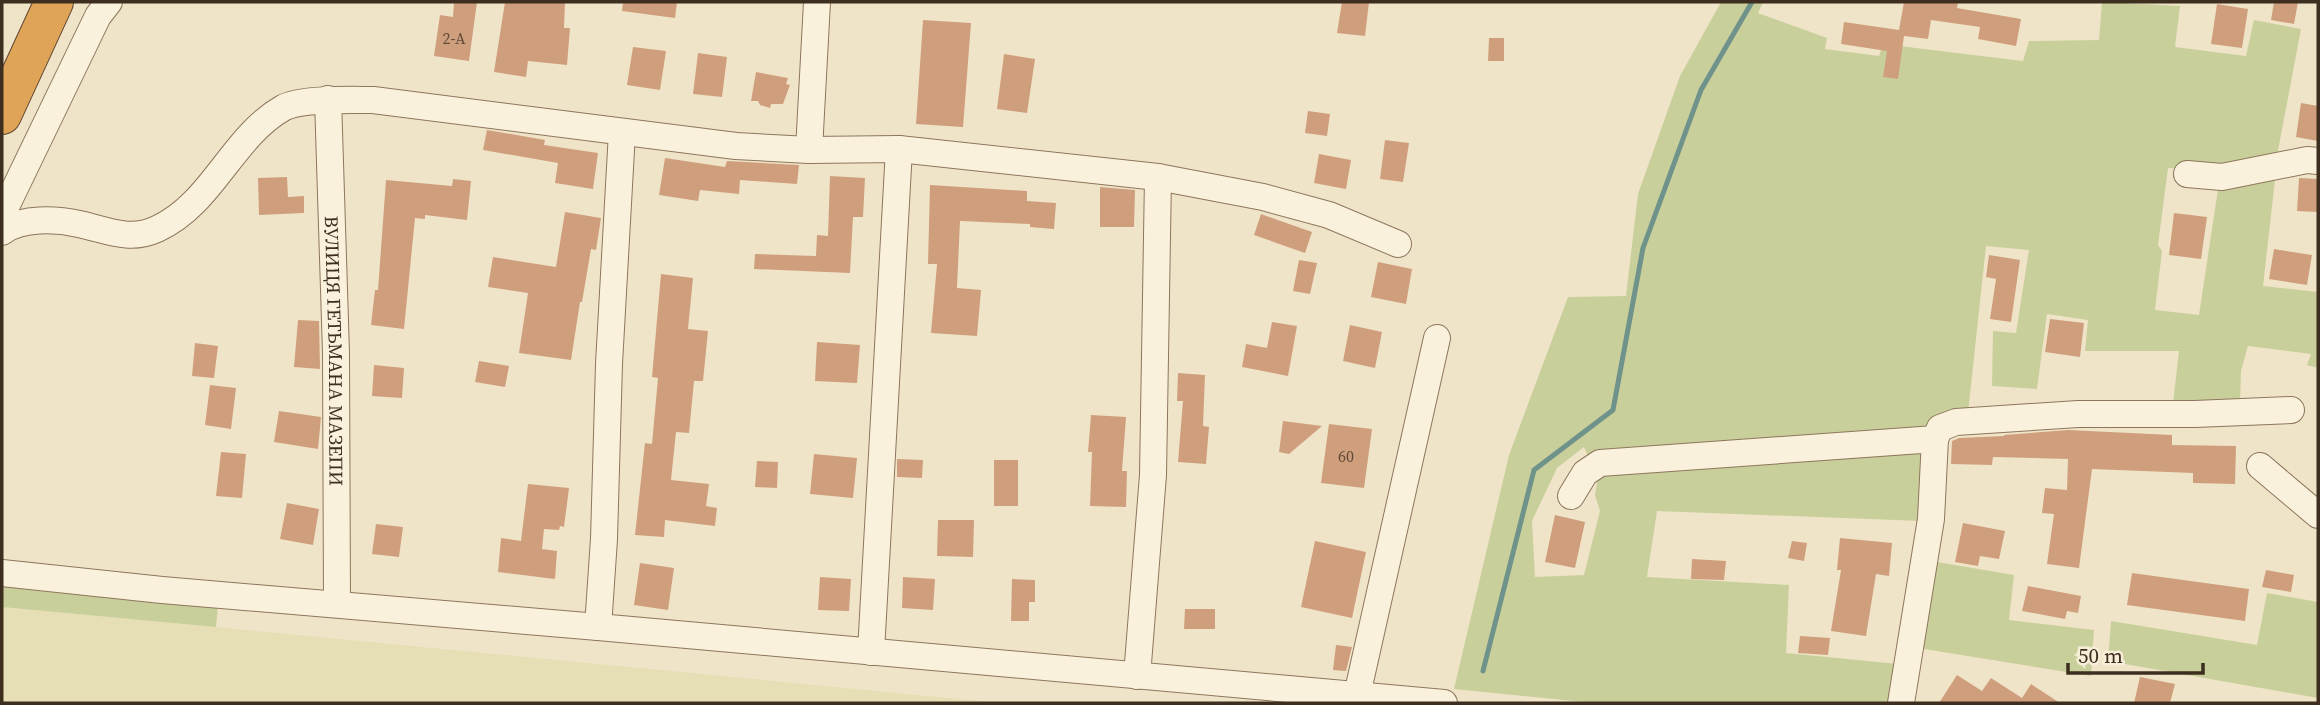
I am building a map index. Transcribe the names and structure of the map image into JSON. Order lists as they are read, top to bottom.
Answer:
{
  "streets": {
    "street": ["ВУЛИЦЯ ГЕТЬМАНА МАЗЕПИ"]
  },
  "house_numbers": ["2-А", "60"],
  "scale_bar": "50 m"
}
